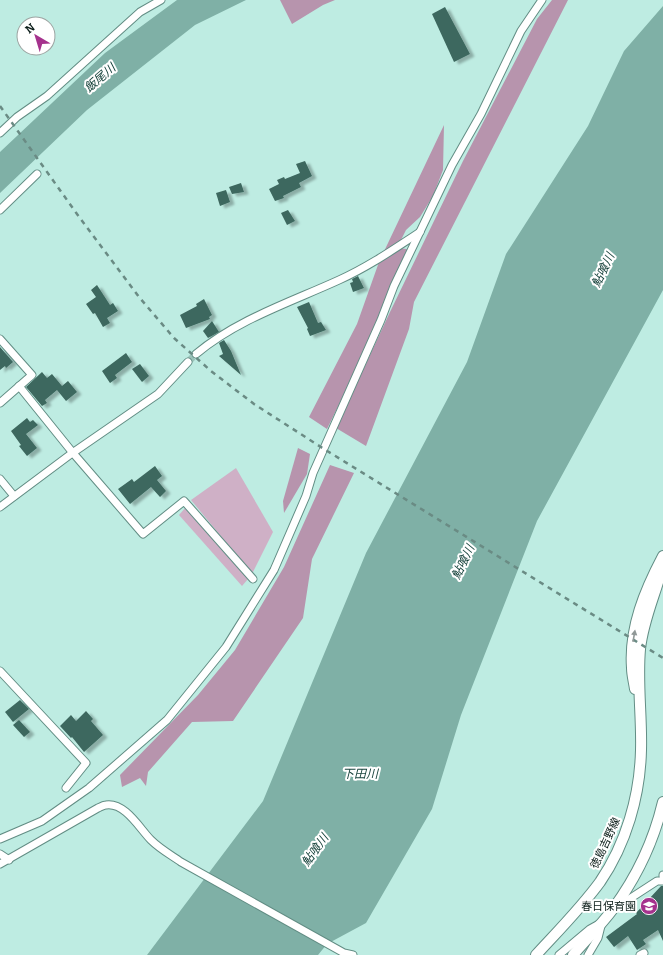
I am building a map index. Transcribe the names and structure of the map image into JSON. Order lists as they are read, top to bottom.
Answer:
{
  "streets": {
    "main road": ["徳島吉野線"]
  },
  "water": ["飯尾川", "鮎喰川", "下田川"],
  "places": {
    "school or university": ["春日保育園"]
  },
  "north": "top left"
}
